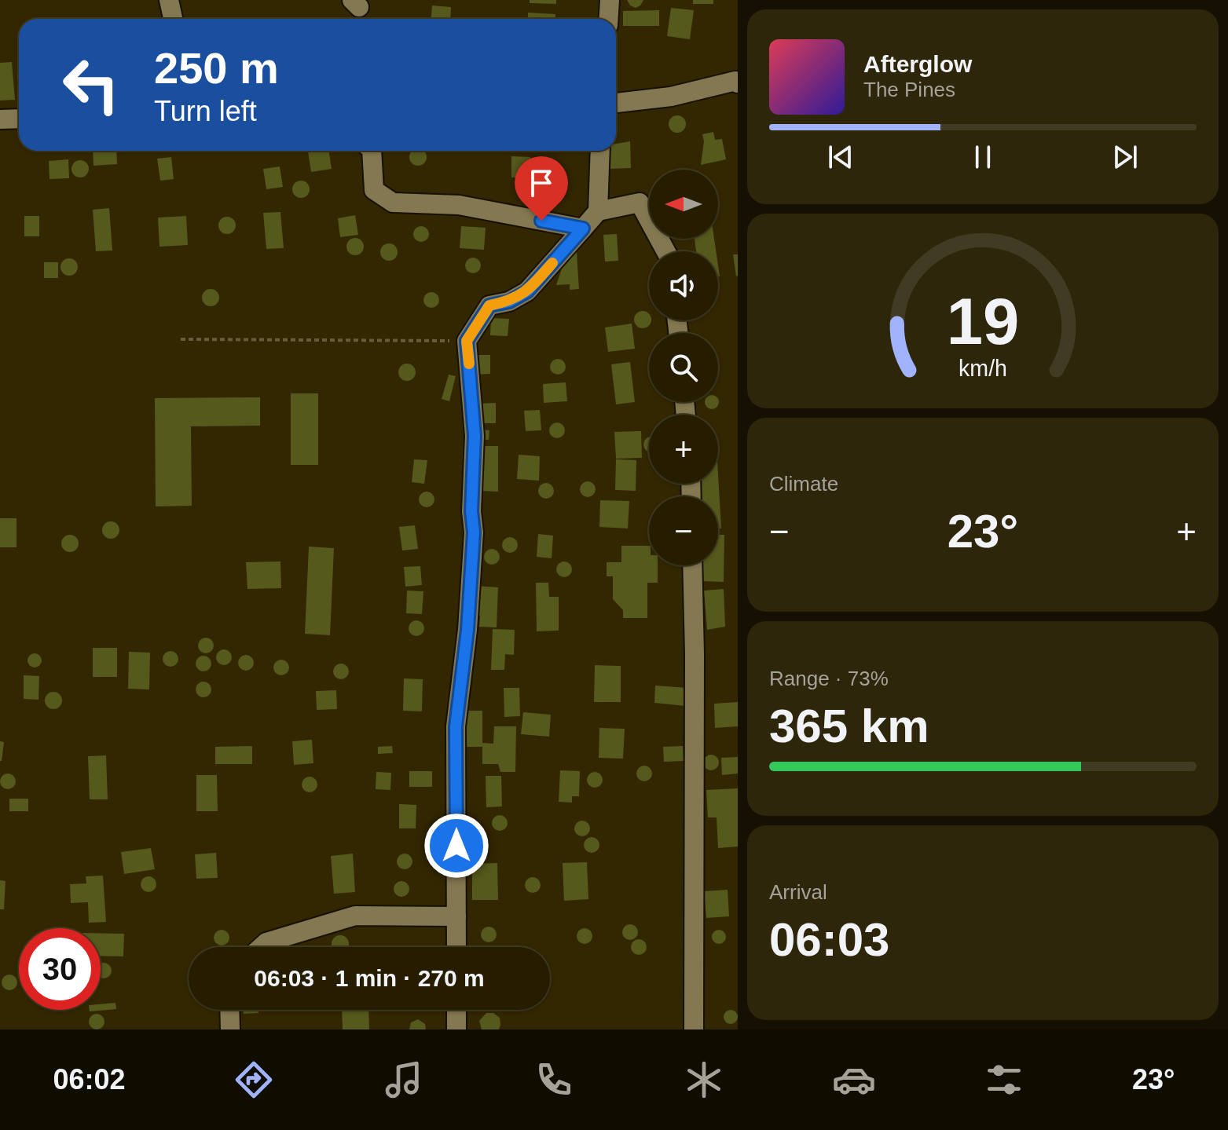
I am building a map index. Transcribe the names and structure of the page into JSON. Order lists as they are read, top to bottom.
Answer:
{
  "north": "left",
  "page": {
    "turn": ["250 m", "Turn left"],
    "song": ["Afterglow", "The Pines"],
    "map_buttons": ["+", "−"],
    "tile": [
      "Climate",
      ["Range · 73%", "365 km"],
      ["Arrival", "06:03"]
    ],
    "heat": ["−", "23°", "+"],
    "limit": "30",
    "trip": "06:03 · 1 min · 270 m",
    "tabs": ["06:02", "23°"],
    "gauge": ["19", "km/h"]
  }
}
